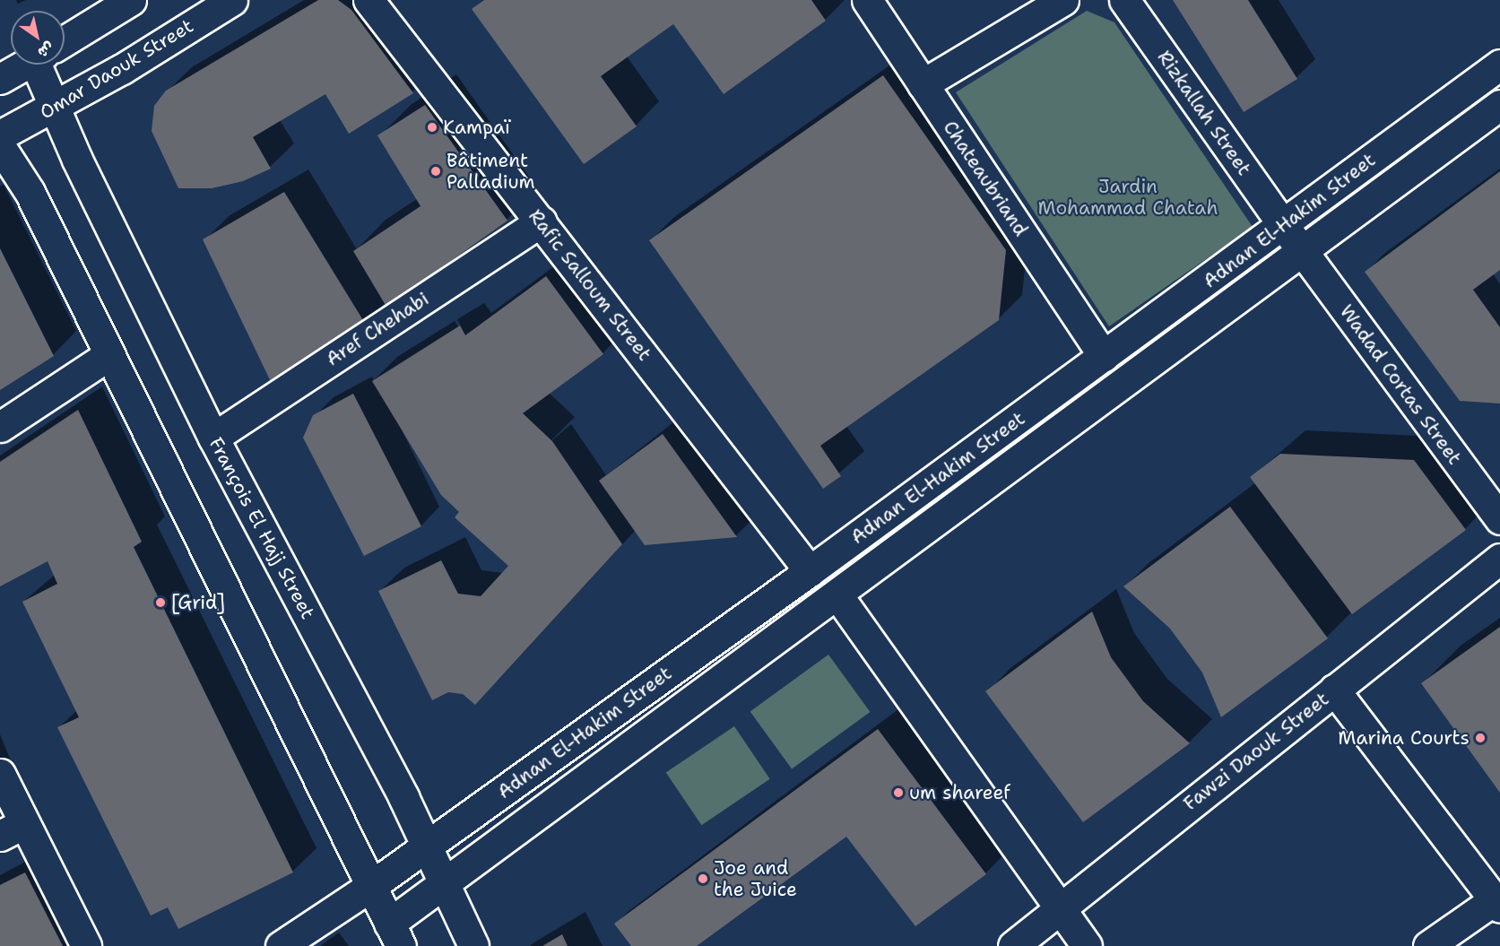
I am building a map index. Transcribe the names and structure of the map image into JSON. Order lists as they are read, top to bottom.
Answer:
{
  "streets": {
    "street": [
      "Omar Daouk Street",
      "Rizkallah Street",
      "Chateaubriand",
      "Adnan El-Hakim Street",
      "Rafic Salloum Street",
      "Aref Chehabi",
      "Wadad Cortas Street",
      "François El Hajj Street",
      "Fawzi Daouk Street"
    ]
  },
  "crossings": [
    ["Omar Daouk Street", "François El Hajj Street"],
    ["Rizkallah Street", "Adnan El-Hakim Street"],
    ["Rizkallah Street", "Wadad Cortas Street"],
    ["Chateaubriand", "Adnan El-Hakim Street"],
    ["Adnan El-Hakim Street", "Rafic Salloum Street"],
    ["Adnan El-Hakim Street", "Wadad Cortas Street"],
    ["Adnan El-Hakim Street", "François El Hajj Street"],
    ["Rafic Salloum Street", "Aref Chehabi"],
    ["Aref Chehabi", "François El Hajj Street"]
  ],
  "parks": ["Jardin Mohammad Chatah"],
  "places": [
    "Kampaï",
    "Bâtiment Palladium",
    "[Grid]",
    "Marina Courts",
    "um shareef",
    "Joe and the Juice"
  ],
  "north": "bottom right"
}
